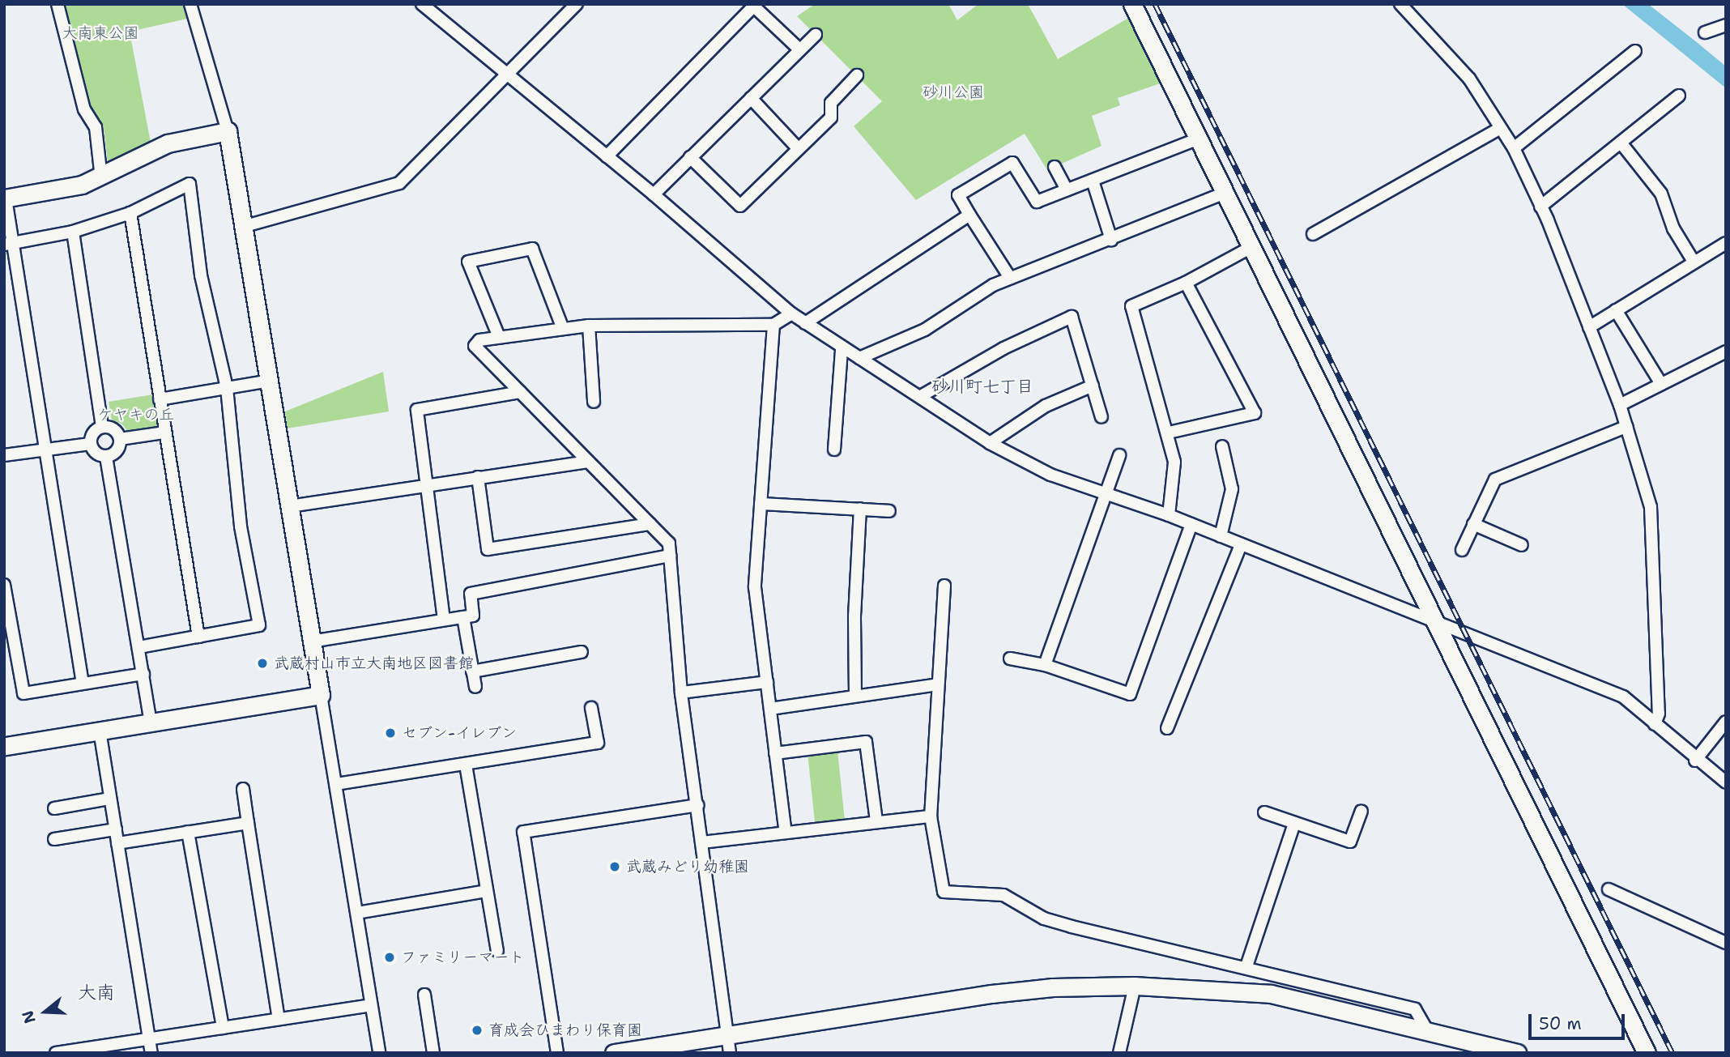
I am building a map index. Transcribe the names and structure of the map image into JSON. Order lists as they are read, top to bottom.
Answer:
{
  "districts": ["砂川町七丁目", "大南"],
  "parks": ["大南東公園", "砂川公園", "ケヤキの丘"],
  "places": [
    "武蔵村山市立大南地区図書館",
    "セブン-イレブン",
    "武蔵みどり幼稚園",
    "ファミリーマート",
    "育成会ひまわり保育園"
  ],
  "scale_bar": "50 m",
  "north": "left"
}
